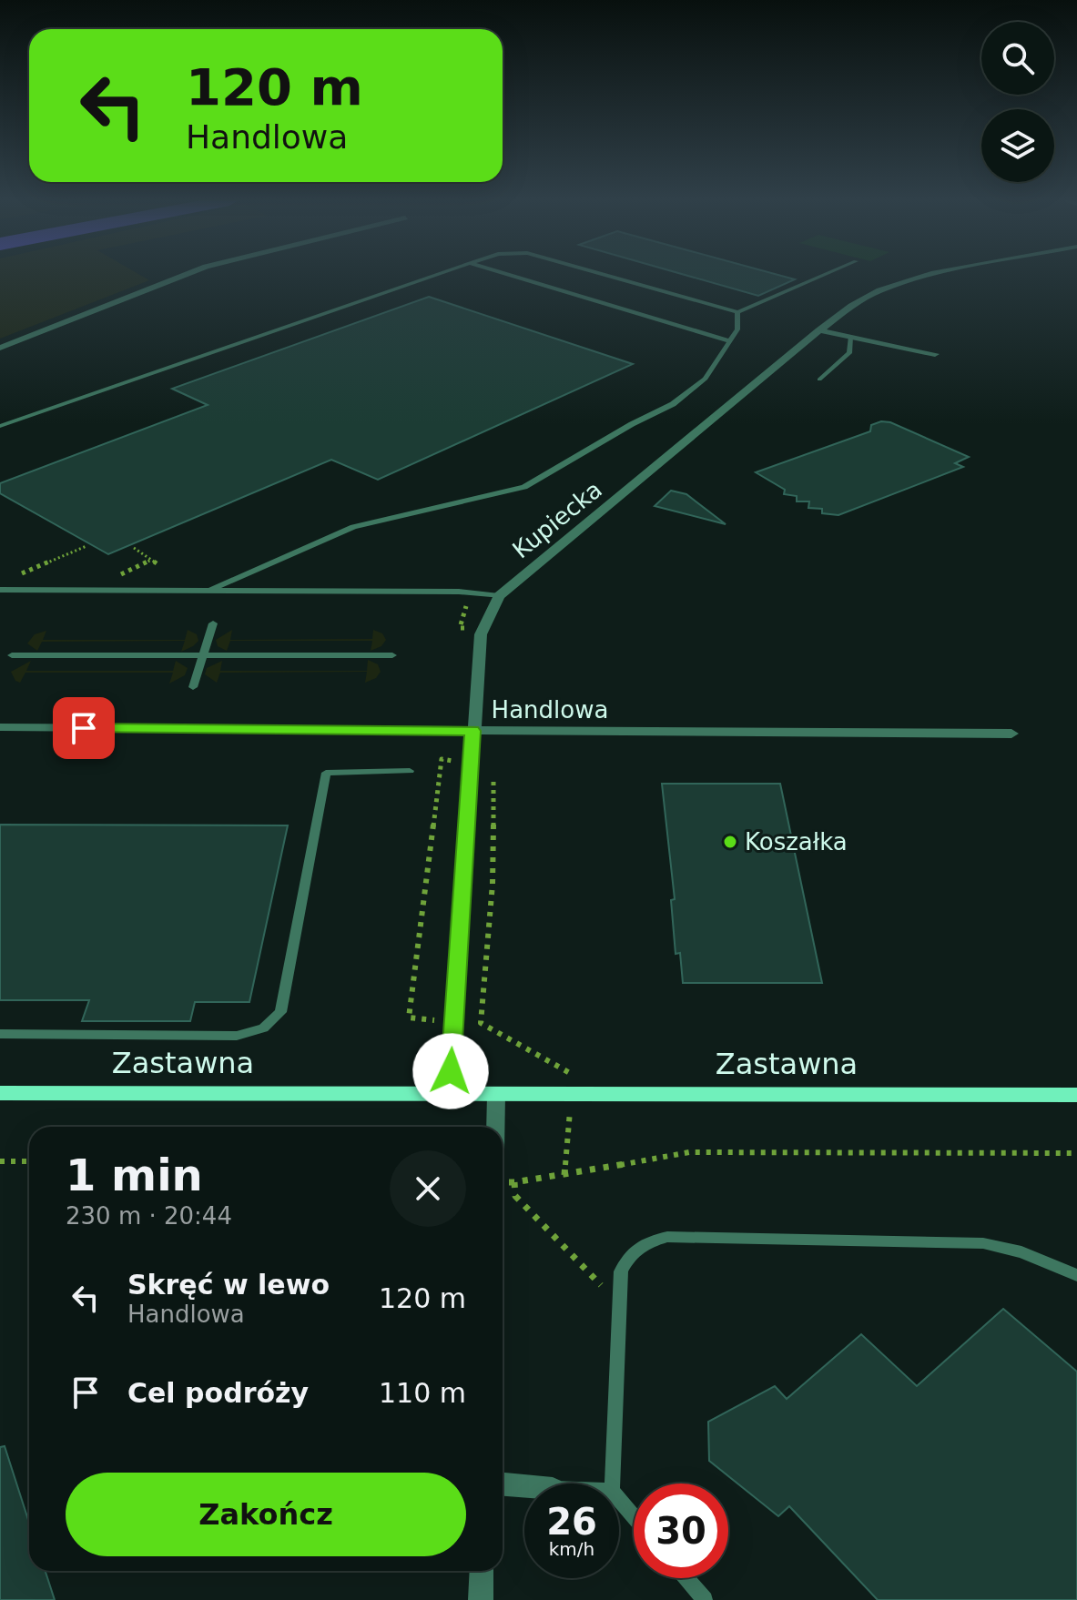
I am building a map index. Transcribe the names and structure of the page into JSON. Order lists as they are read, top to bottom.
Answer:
{
  "streets": {
    "main road": ["Zastawna"],
    "street": ["Kupiecka", "Handlowa"]
  },
  "crossings": [
    ["Kupiecka", "Handlowa"],
    ["Kupiecka", "Zastawna"]
  ],
  "places": ["Koszałka"],
  "page": {
    "turn": ["120 m", "Handlowa"],
    "heading": ["1 min", "230 m · 20:44"],
    "list": [
      {
        "name": "Skręć w lewo",
        "note": "Handlowa",
        "value": "120 m"
      },
      {
        "name": "Cel podróży",
        "value": "110 m"
      }
    ],
    "buttons": "Zakończ",
    "speed": "26 km/h",
    "limit": "30"
  }
}
